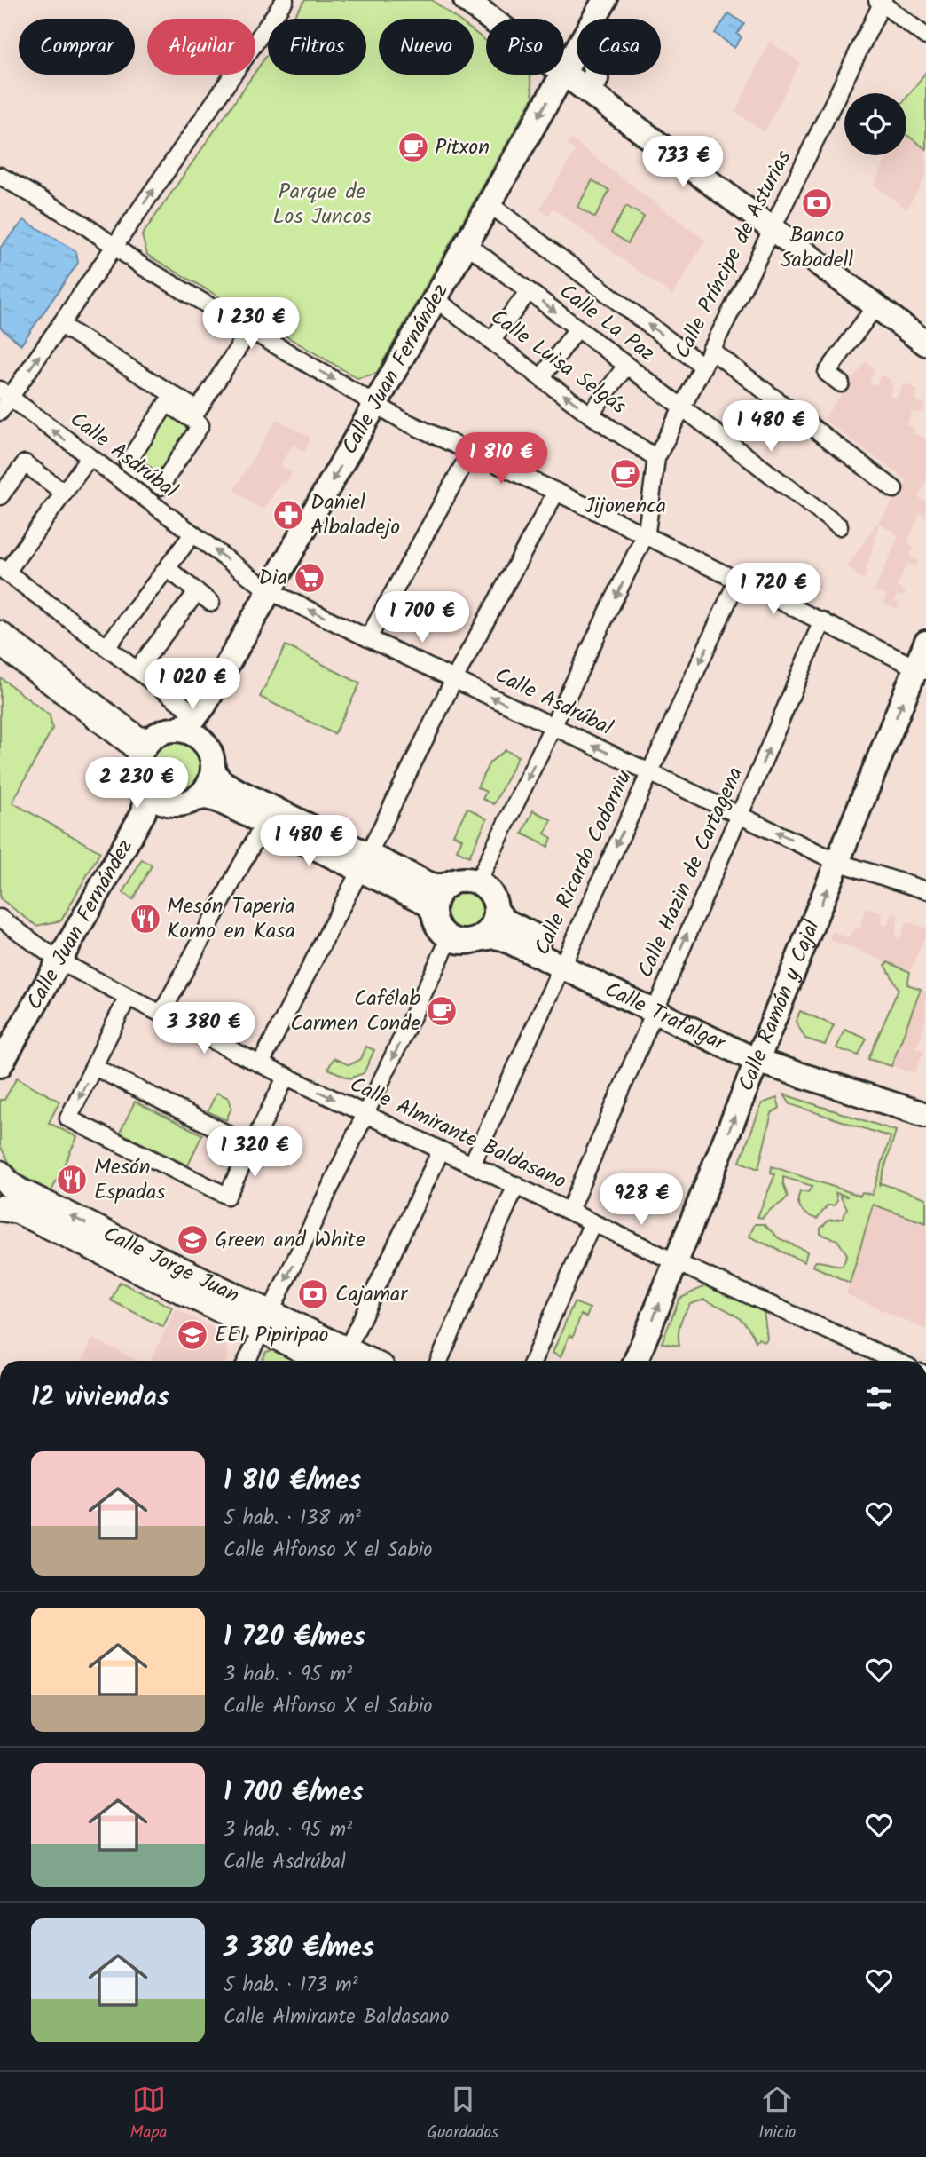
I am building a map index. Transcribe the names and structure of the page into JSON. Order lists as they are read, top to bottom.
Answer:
{
  "streets": {
    "main road": [
      "Calle Juan Fernández",
      "Calle Ramón y Cajal",
      "Calle Trafalgar",
      "Calle Jorge Juan"
    ],
    "street": [
      "Calle Príncipe de Asturias",
      "Calle La Paz",
      "Calle Luisa Selgás",
      "Calle Asdrúbal",
      "Calle Ricardo Codorniu",
      "Calle Hazin de Cartagena",
      "Calle Almirante Baldasano"
    ]
  },
  "crossings": [
    ["Calle Príncipe de Asturias", "Calle La Paz"],
    ["Calle Príncipe de Asturias", "Calle Luisa Selgás"],
    ["Calle Príncipe de Asturias", "Calle Asdrúbal"],
    ["Calle Príncipe de Asturias", "Calle Trafalgar"],
    ["Calle La Paz", "Calle Juan Fernández"],
    ["Calle Luisa Selgás", "Calle Juan Fernández"],
    ["Calle Juan Fernández", "Calle Asdrúbal"],
    ["Calle Juan Fernández", "Calle Almirante Baldasano"],
    ["Calle Asdrúbal", "Calle Ricardo Codorniu"],
    ["Calle Asdrúbal", "Calle Hazin de Cartagena"],
    ["Calle Asdrúbal", "Calle Ramón y Cajal"],
    ["Calle Ricardo Codorniu", "Calle Trafalgar"],
    ["Calle Ricardo Codorniu", "Calle Almirante Baldasano"],
    ["Calle Hazin de Cartagena", "Calle Trafalgar"],
    ["Calle Hazin de Cartagena", "Calle Almirante Baldasano"],
    ["Calle Ramón y Cajal", "Calle Trafalgar"],
    ["Calle Ramón y Cajal", "Calle Almirante Baldasano"]
  ],
  "one_way": [
    "Calle Asdrúbal",
    "Calle Ricardo Codorniu",
    "Calle Hazin de Cartagena",
    "Calle Ramón y Cajal"
  ],
  "parks": ["Parque de Los Juncos"],
  "places": {
    "cafe": ["Pitxon", "Jijonenca", "Cafélab Carmen Conde"],
    "bank": ["Banco Sabadell", "Cajamar"],
    "pharmacy": ["Daniel Albaladejo"],
    "supermarket": ["Dia"],
    "restaurant": ["Mesón Taperia Komo en Kasa", "Mesón Espadas"],
    "school or university": ["Green and White", "EEI Pipiripao"]
  },
  "page": {
    "chip": [
      "Comprar",
      "Alquilar",
      "Filtros",
      "Nuevo",
      "Piso",
      "Casa"
    ],
    "price": [
      "733 €",
      "1 230 €",
      "1 480 €",
      "1 810 €",
      "1 720 €",
      "1 700 €",
      "1 020 €",
      "2 230 €",
      "1 480 €",
      "3 380 €",
      "1 320 €",
      "928 €"
    ],
    "heading": "12 viviendas",
    "list": [
      {
        "name": "1 810 €/mes",
        "note": "5 hab. · 138 m² · Calle Alfonso X el Sabio"
      },
      {
        "name": "1 720 €/mes",
        "note": "3 hab. · 95 m² · Calle Alfonso X el Sabio"
      },
      {
        "name": "1 700 €/mes",
        "note": "3 hab. · 95 m² · Calle Asdrúbal"
      },
      {
        "name": "3 380 €/mes",
        "note": "5 hab. · 173 m² · Calle Almirante Baldasano"
      }
    ],
    "tabs": ["Mapa", "Guardados", "Inicio"]
  }
}
